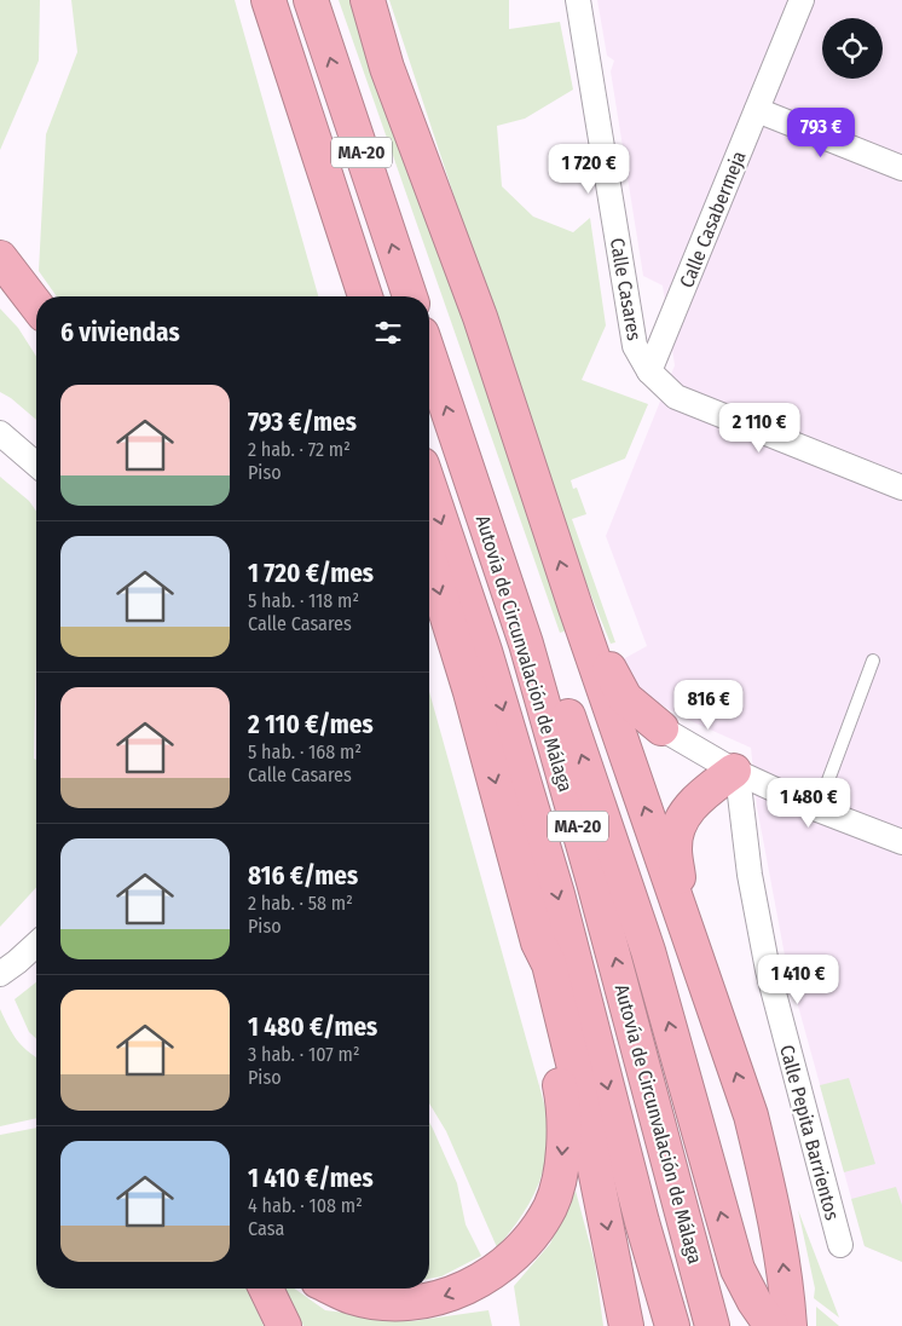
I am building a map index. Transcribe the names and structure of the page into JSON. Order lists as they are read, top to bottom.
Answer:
{
  "streets": {
    "highway": ["MA-20", "Autovía de Circunvalación de Málaga"],
    "street": ["Calle Casabermeja", "Calle Casares", "Calle Pepita Barrientos"]
  },
  "crossings": [
    ["Calle Casabermeja", "Calle Casares"]
  ],
  "page": {
    "price": [
      "793 €",
      "1 720 €",
      "2 110 €",
      "816 €",
      "1 480 €",
      "1 410 €"
    ],
    "heading": "6 viviendas",
    "list": [
      {
        "name": "793 €/mes",
        "note": "2 hab. · 72 m² · Piso"
      },
      {
        "name": "1 720 €/mes",
        "note": "5 hab. · 118 m² · Calle Casares"
      },
      {
        "name": "2 110 €/mes",
        "note": "5 hab. · 168 m² · Calle Casares"
      },
      {
        "name": "816 €/mes",
        "note": "2 hab. · 58 m² · Piso"
      },
      {
        "name": "1 480 €/mes",
        "note": "3 hab. · 107 m² · Piso"
      },
      {
        "name": "1 410 €/mes",
        "note": "4 hab. · 108 m² · Casa"
      }
    ]
  }
}
